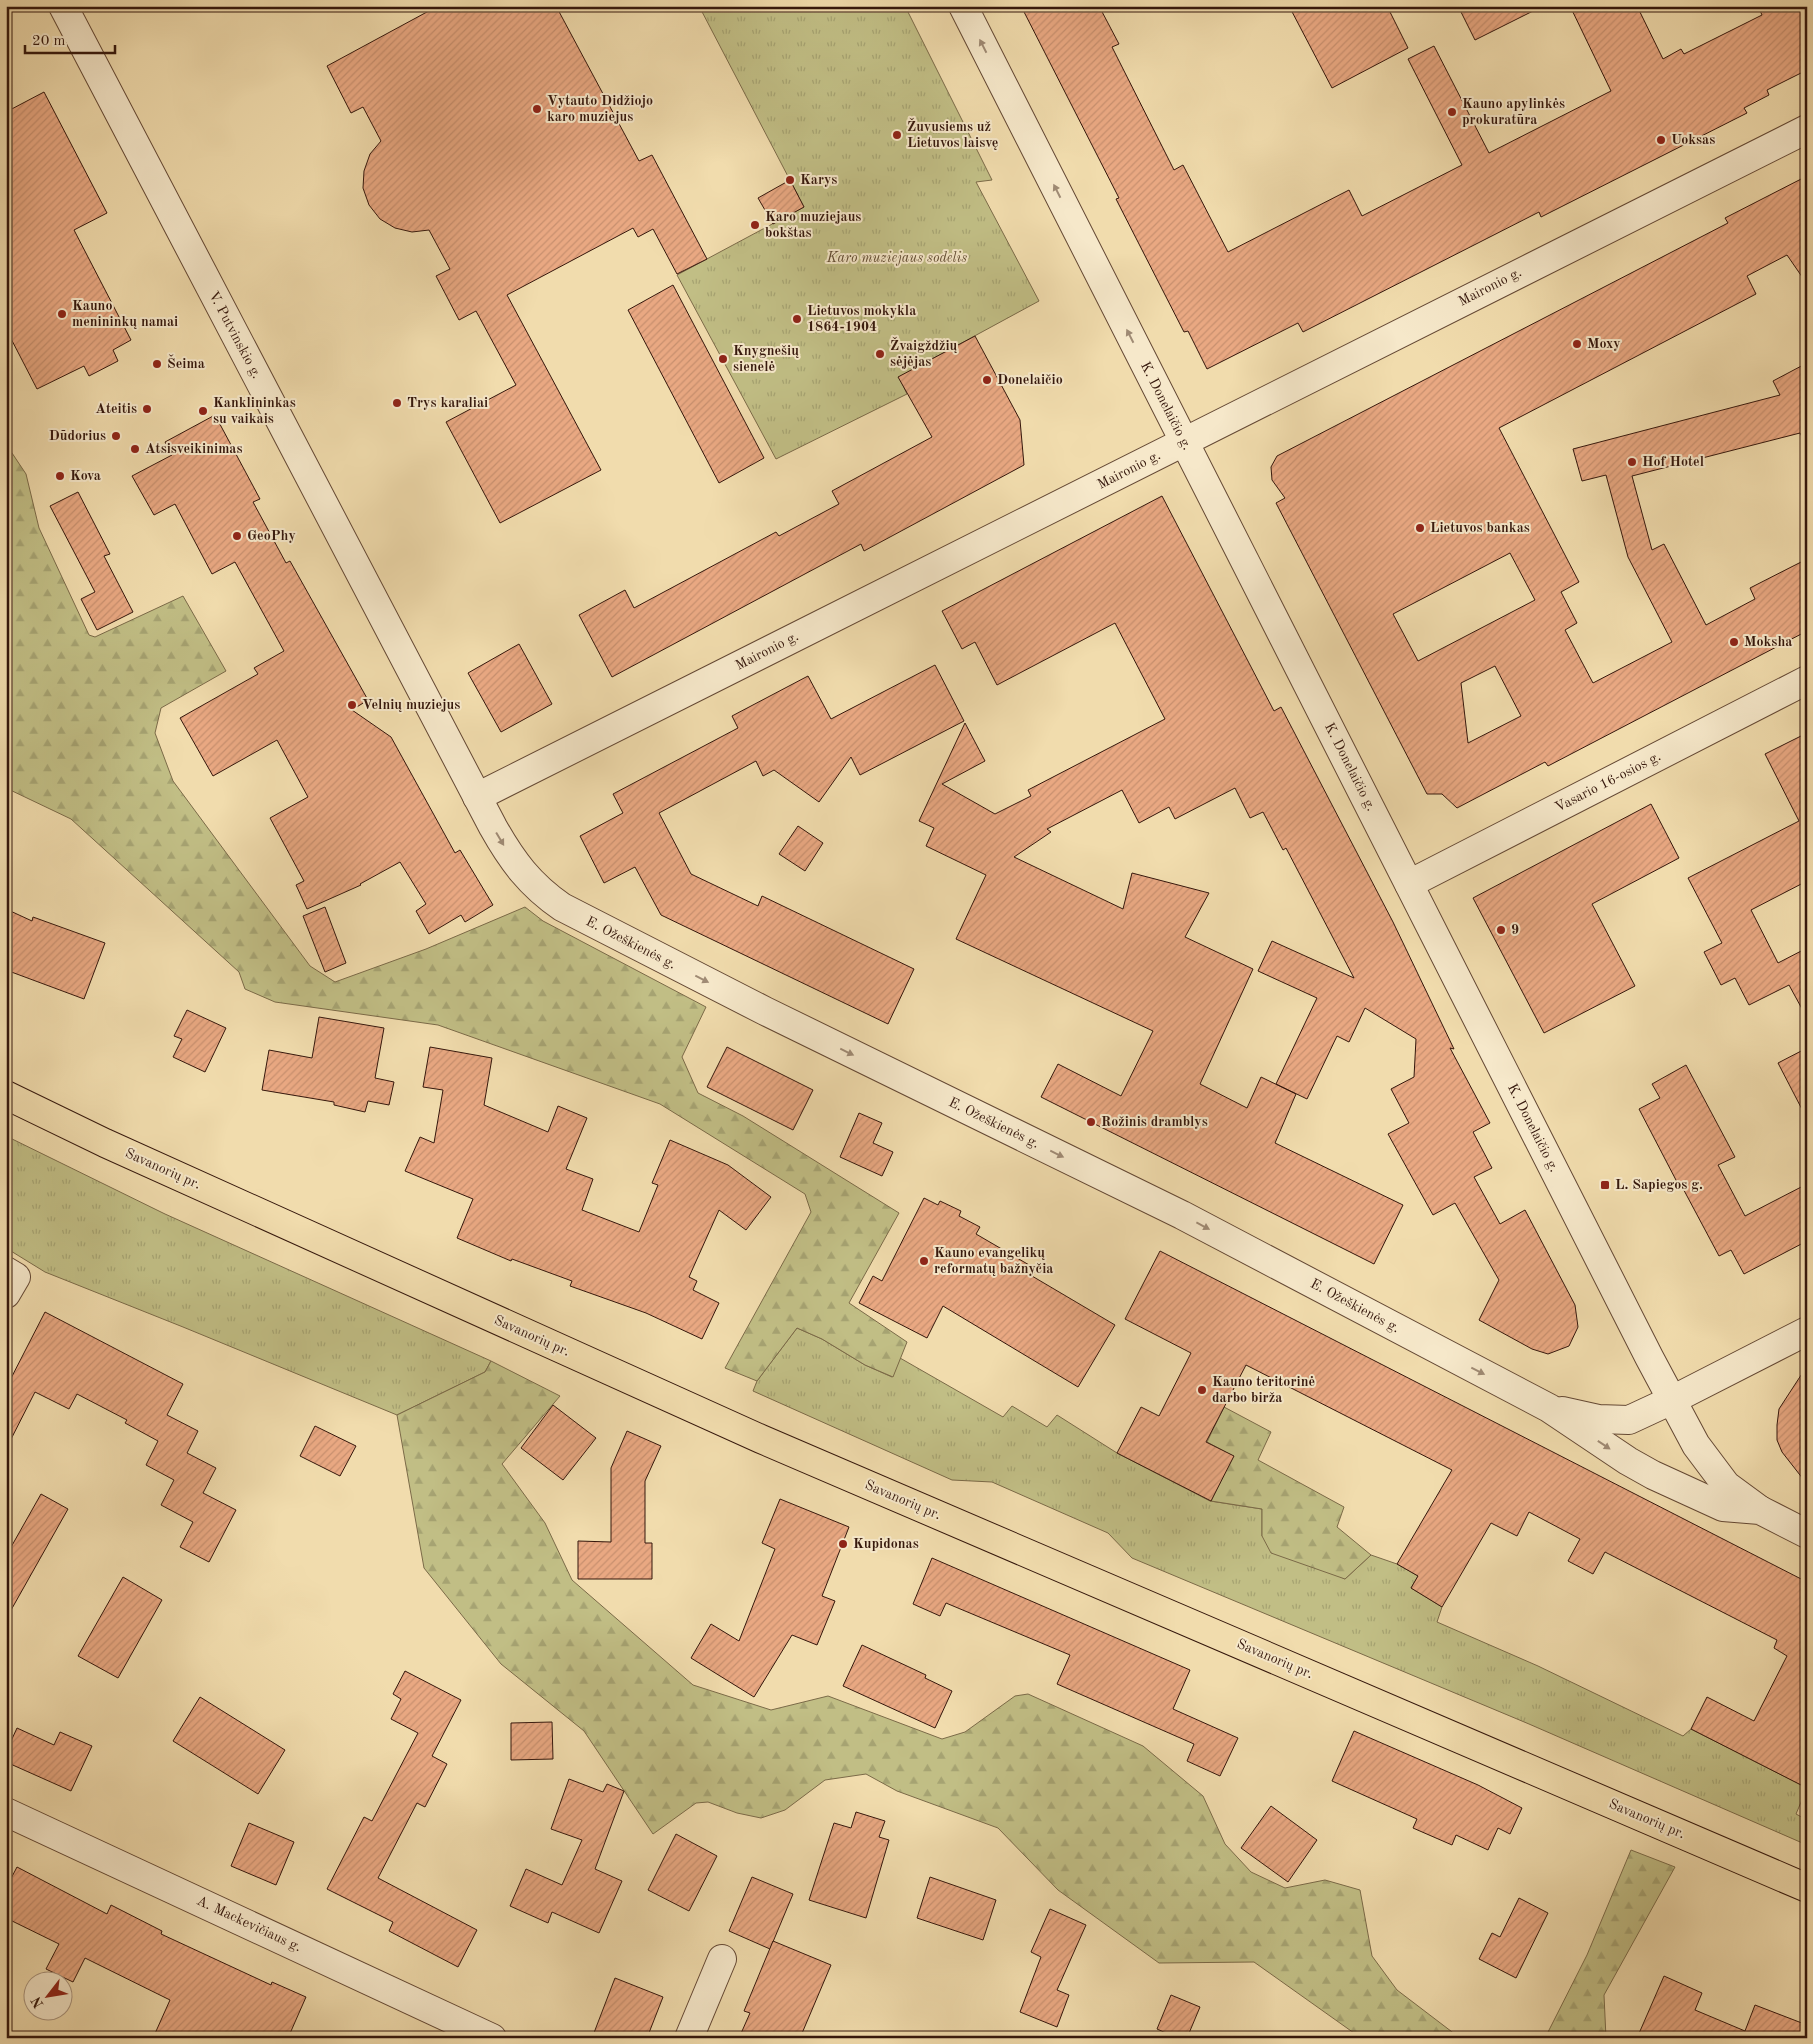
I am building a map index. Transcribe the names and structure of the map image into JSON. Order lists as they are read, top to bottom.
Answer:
{
  "streets": {
    "main road": ["Savanorių pr."],
    "street": [
      "Maironio g.",
      "V. Putvinskio g.",
      "K. Donelaičio g.",
      "Vasario 16-osios g.",
      "E. Ožeškienės g.",
      "A. Mackevičiaus g."
    ]
  },
  "crossings": [
    ["Maironio g.", "V. Putvinskio g."],
    ["Maironio g.", "K. Donelaičio g."],
    ["Maironio g.", "E. Ožeškienės g."],
    ["V. Putvinskio g.", "E. Ožeškienės g."],
    ["K. Donelaičio g.", "Vasario 16-osios g."],
    ["K. Donelaičio g.", "E. Ožeškienės g."]
  ],
  "one_way": ["E. Ožeškienės g."],
  "parks": ["Karo muziejaus sodelis"],
  "places": {
    "other": [
      "Vytauto Didžiojo karo muziejus",
      "Kauno apylinkės prokuratūra",
      "Žuvusiems už Lietuvos laisvę",
      "Uoksas",
      "Karys",
      "Karo muziejaus bokštas",
      "Kauno menininkų namai",
      "Lietuvos mokykla 1864-1904",
      "Moxy",
      "Žvaigždžių sėjėjas",
      "Knygnešių sienelė",
      "Šeima",
      "Donelaičio",
      "Trys karaliai",
      "Ateitis",
      "Kanklininkas su vaikais",
      "Dūdorius",
      "Atsisveikinimas",
      "Hof Hotel",
      "Kova",
      "Lietuvos bankas",
      "GeoPhy",
      "Moksha",
      "Velnių muziejus",
      "9",
      "Rožinis dramblys",
      "Kauno evangelikų reformatų bažnyčia",
      "Kauno teritorinė darbo birža",
      "Kupidonas"
    ],
    "transit": ["L. Sapiegos g."]
  },
  "scale_bar": "20 m",
  "north": "bottom left"
}
